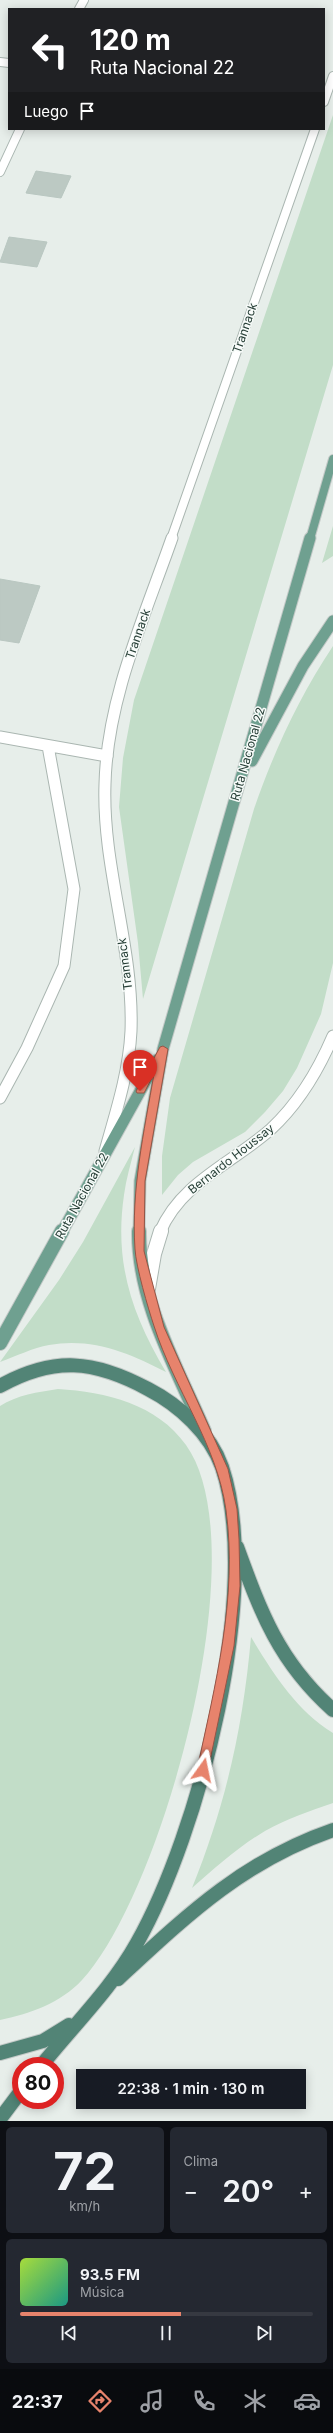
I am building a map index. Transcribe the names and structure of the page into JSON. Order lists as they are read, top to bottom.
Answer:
{
  "streets": {
    "highway": ["Ruta Nacional 22"],
    "street": ["Trannack", "Bernardo Houssay"]
  },
  "crossings": [
    ["Trannack", "Ruta Nacional 22"],
    ["Ruta Nacional 22", "Bernardo Houssay"]
  ],
  "page": {
    "turn": ["120 m", "Ruta Nacional 22"],
    "then": "Luego",
    "limit": "80",
    "trip": "22:38 · 1 min · 130 m",
    "tile": [
      ["72", "km/h"],
      "Clima"
    ],
    "heat": ["−", "20°", "+"],
    "song": ["93.5 FM", "Música"],
    "tabs": "22:37"
  }
}
